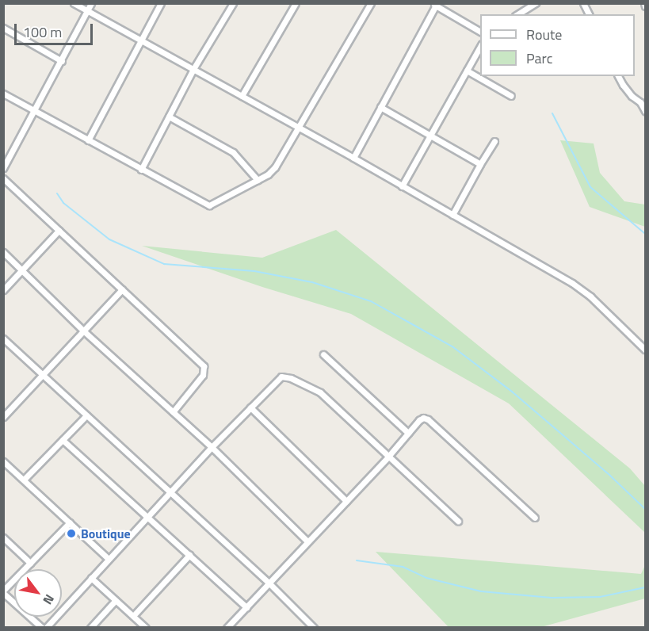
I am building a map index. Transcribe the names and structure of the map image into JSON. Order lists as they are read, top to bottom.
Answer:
{
  "places": ["Boutique"],
  "legend": ["Route", "Parc"],
  "scale_bar": "100 m",
  "north": "bottom right"
}
